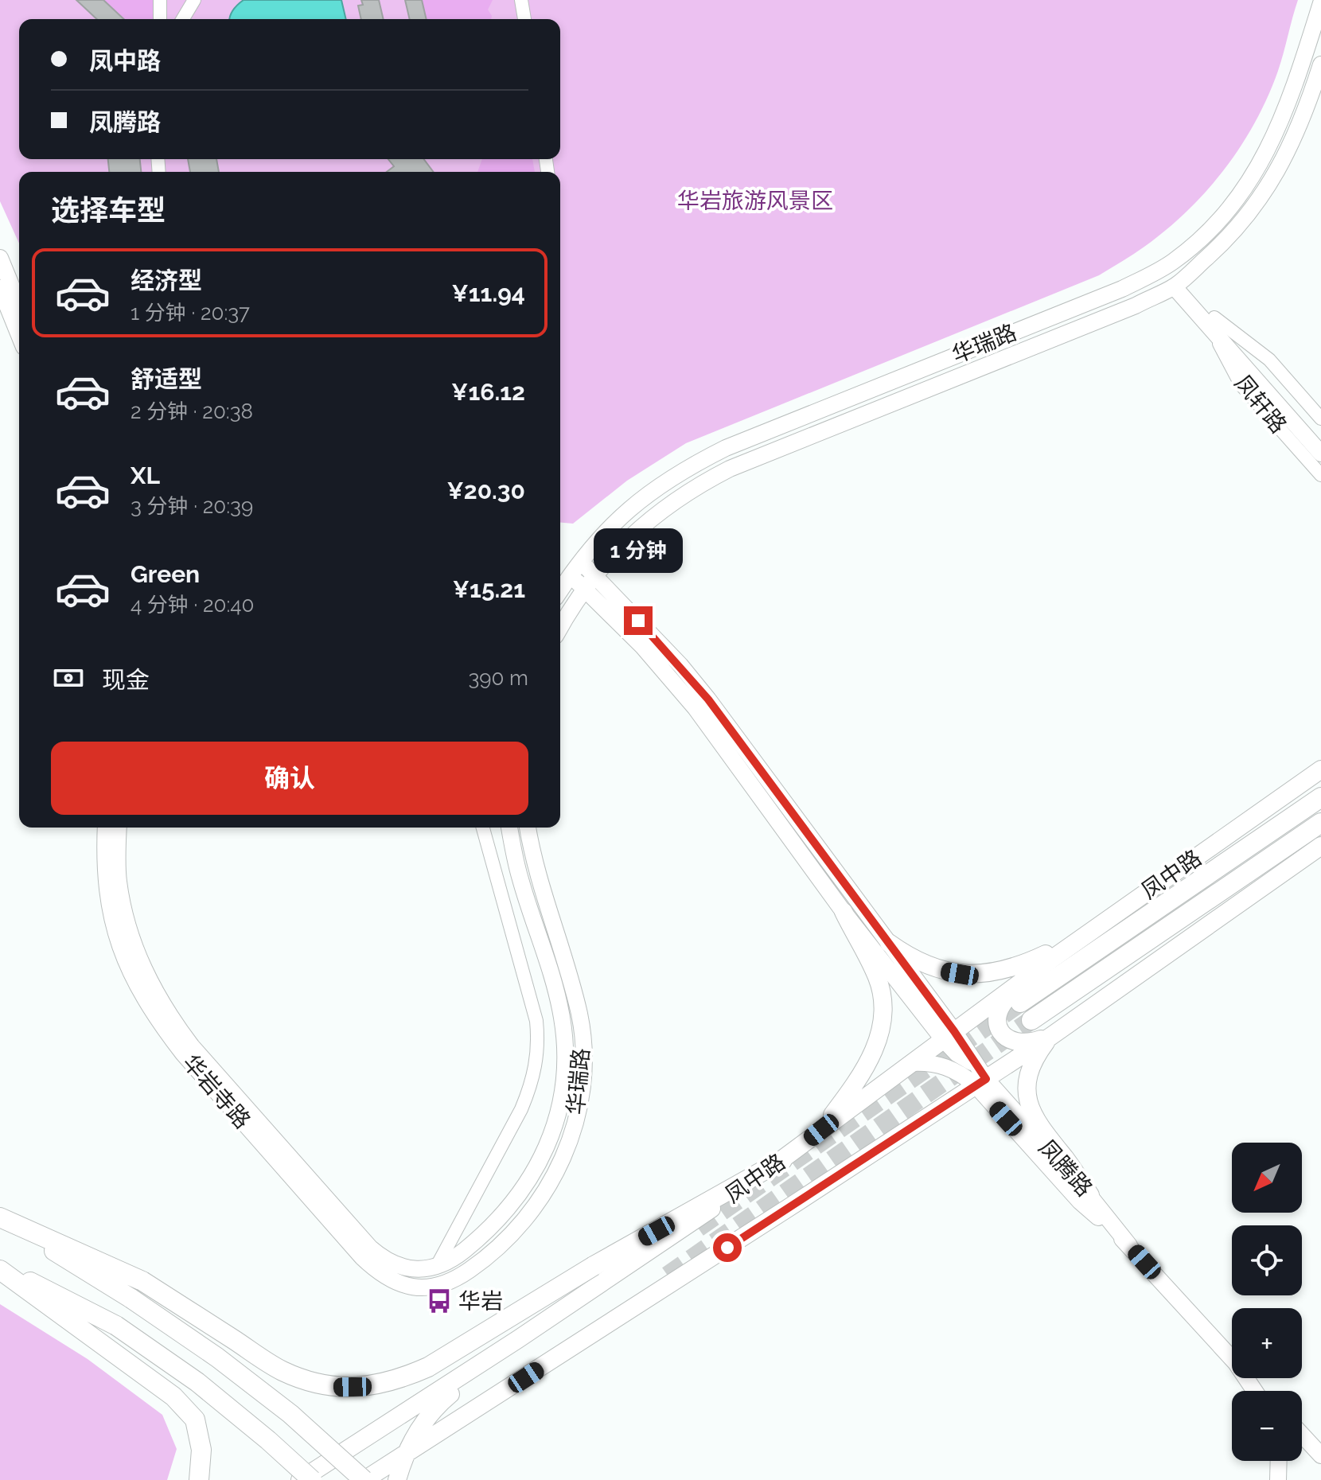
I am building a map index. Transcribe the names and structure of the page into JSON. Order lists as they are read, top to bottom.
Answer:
{
  "streets": {
    "main road": ["凤中路"],
    "street": [
      "华瑞路",
      "凤轩路",
      "华岩寺路",
      "凤腾路"
    ]
  },
  "crossings": [
    ["华瑞路", "凤轩路"],
    ["华瑞路", "华岩寺路"],
    ["华瑞路", "凤腾路"],
    ["凤中路", "凤腾路"]
  ],
  "parks": ["华岩旅游风景区"],
  "places": {
    "bus stop": ["华岩"]
  },
  "north": "bottom left",
  "page": {
    "banner": ["凤中路", "凤腾路"],
    "heading": "选择车型",
    "list": [
      {
        "name": "经济型",
        "note": "1 分钟 · 20:37",
        "value": "¥11.94"
      },
      {
        "name": "舒适型",
        "note": "2 分钟 · 20:38",
        "value": "¥16.12"
      },
      {
        "name": "XL",
        "note": "3 分钟 · 20:39",
        "value": "¥20.30"
      },
      {
        "name": "Green",
        "note": "4 分钟 · 20:40",
        "value": "¥15.21"
      }
    ],
    "bubble": "1 分钟",
    "pay": ["现金", "390 m"],
    "buttons": "确认",
    "map_buttons": ["+", "−"]
  }
}
